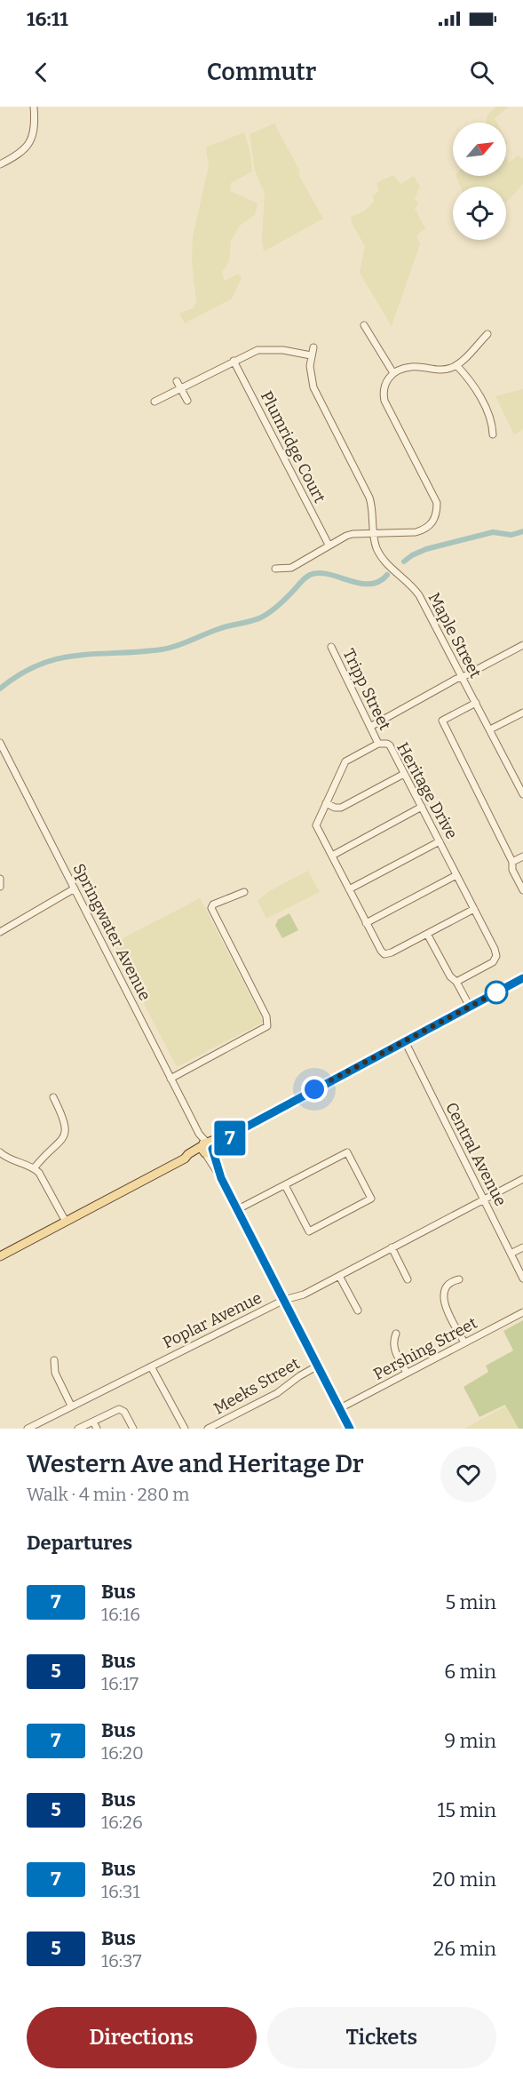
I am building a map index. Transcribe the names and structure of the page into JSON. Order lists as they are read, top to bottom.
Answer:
{
  "streets": {
    "street": [
      "Plumridge Court",
      "Maple Street",
      "Tripp Street",
      "Heritage Drive",
      "Springwater Avenue",
      "Central Avenue",
      "Poplar Avenue",
      "Pershing Street",
      "Meeks Street"
    ]
  },
  "crossings": [
    ["Tripp Street", "Heritage Drive"],
    ["Springwater Avenue", "Poplar Avenue"],
    ["Springwater Avenue", "Pershing Street"],
    ["Springwater Avenue", "Meeks Street"],
    ["Central Avenue", "Poplar Avenue"]
  ],
  "lines": ["bus line 7"],
  "north": "top right",
  "page": {
    "status": "16:11",
    "header": "Commutr",
    "on_map": "7",
    "heading": [
      ["Western Ave and Heritage Dr", "Walk · 4 min · 280 m"],
      "Departures"
    ],
    "list": [
      {
        "mark": "7",
        "name": "Bus",
        "note": "16:16",
        "value": "5 min"
      },
      {
        "mark": "5",
        "name": "Bus",
        "note": "16:17",
        "value": "6 min"
      },
      {
        "mark": "7",
        "name": "Bus",
        "note": "16:20",
        "value": "9 min"
      },
      {
        "mark": "5",
        "name": "Bus",
        "note": "16:26",
        "value": "15 min"
      },
      {
        "mark": "7",
        "name": "Bus",
        "note": "16:31",
        "value": "20 min"
      },
      {
        "mark": "5",
        "name": "Bus",
        "note": "16:37",
        "value": "26 min"
      }
    ],
    "buttons": ["Directions", "Tickets"]
  }
}
